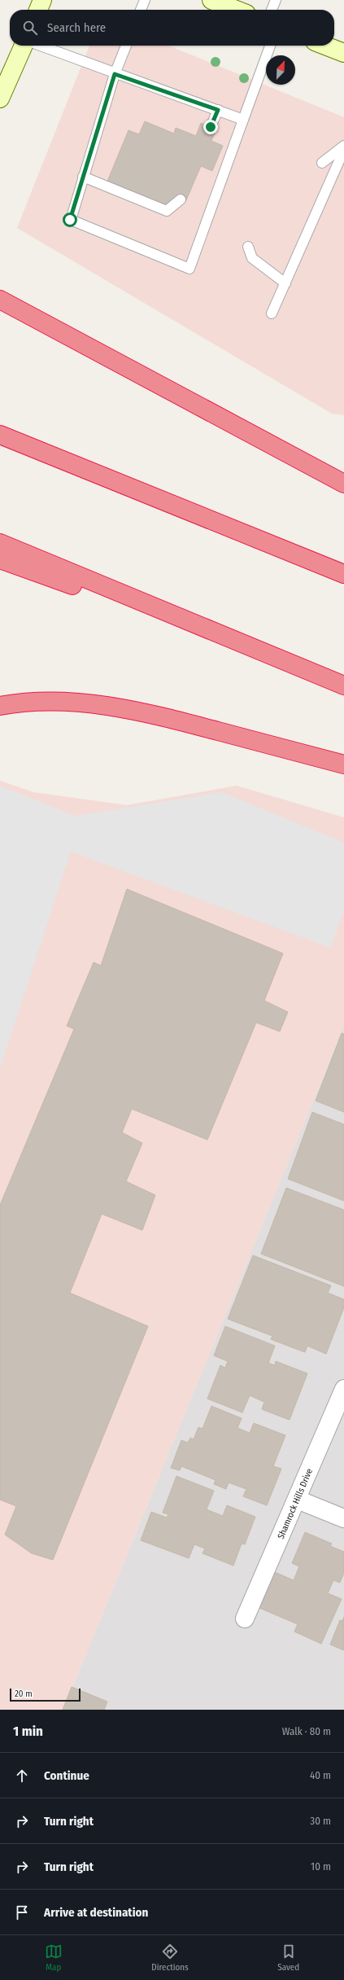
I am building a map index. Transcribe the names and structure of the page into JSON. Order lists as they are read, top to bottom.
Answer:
{
  "streets": {
    "street": ["Shamrock Hills Drive"]
  },
  "scale_bar": "20 m",
  "north": "top right",
  "page": {
    "search": "Search here",
    "scale": "20 m",
    "heading": ["1 min", "Walk · 80 m"],
    "list": [
      ["Continue", "40 m"],
      ["Turn right", "30 m"],
      ["Turn right", "10 m"],
      "Arrive at destination"
    ],
    "nav": ["Map", "Directions", "Saved"]
  }
}
